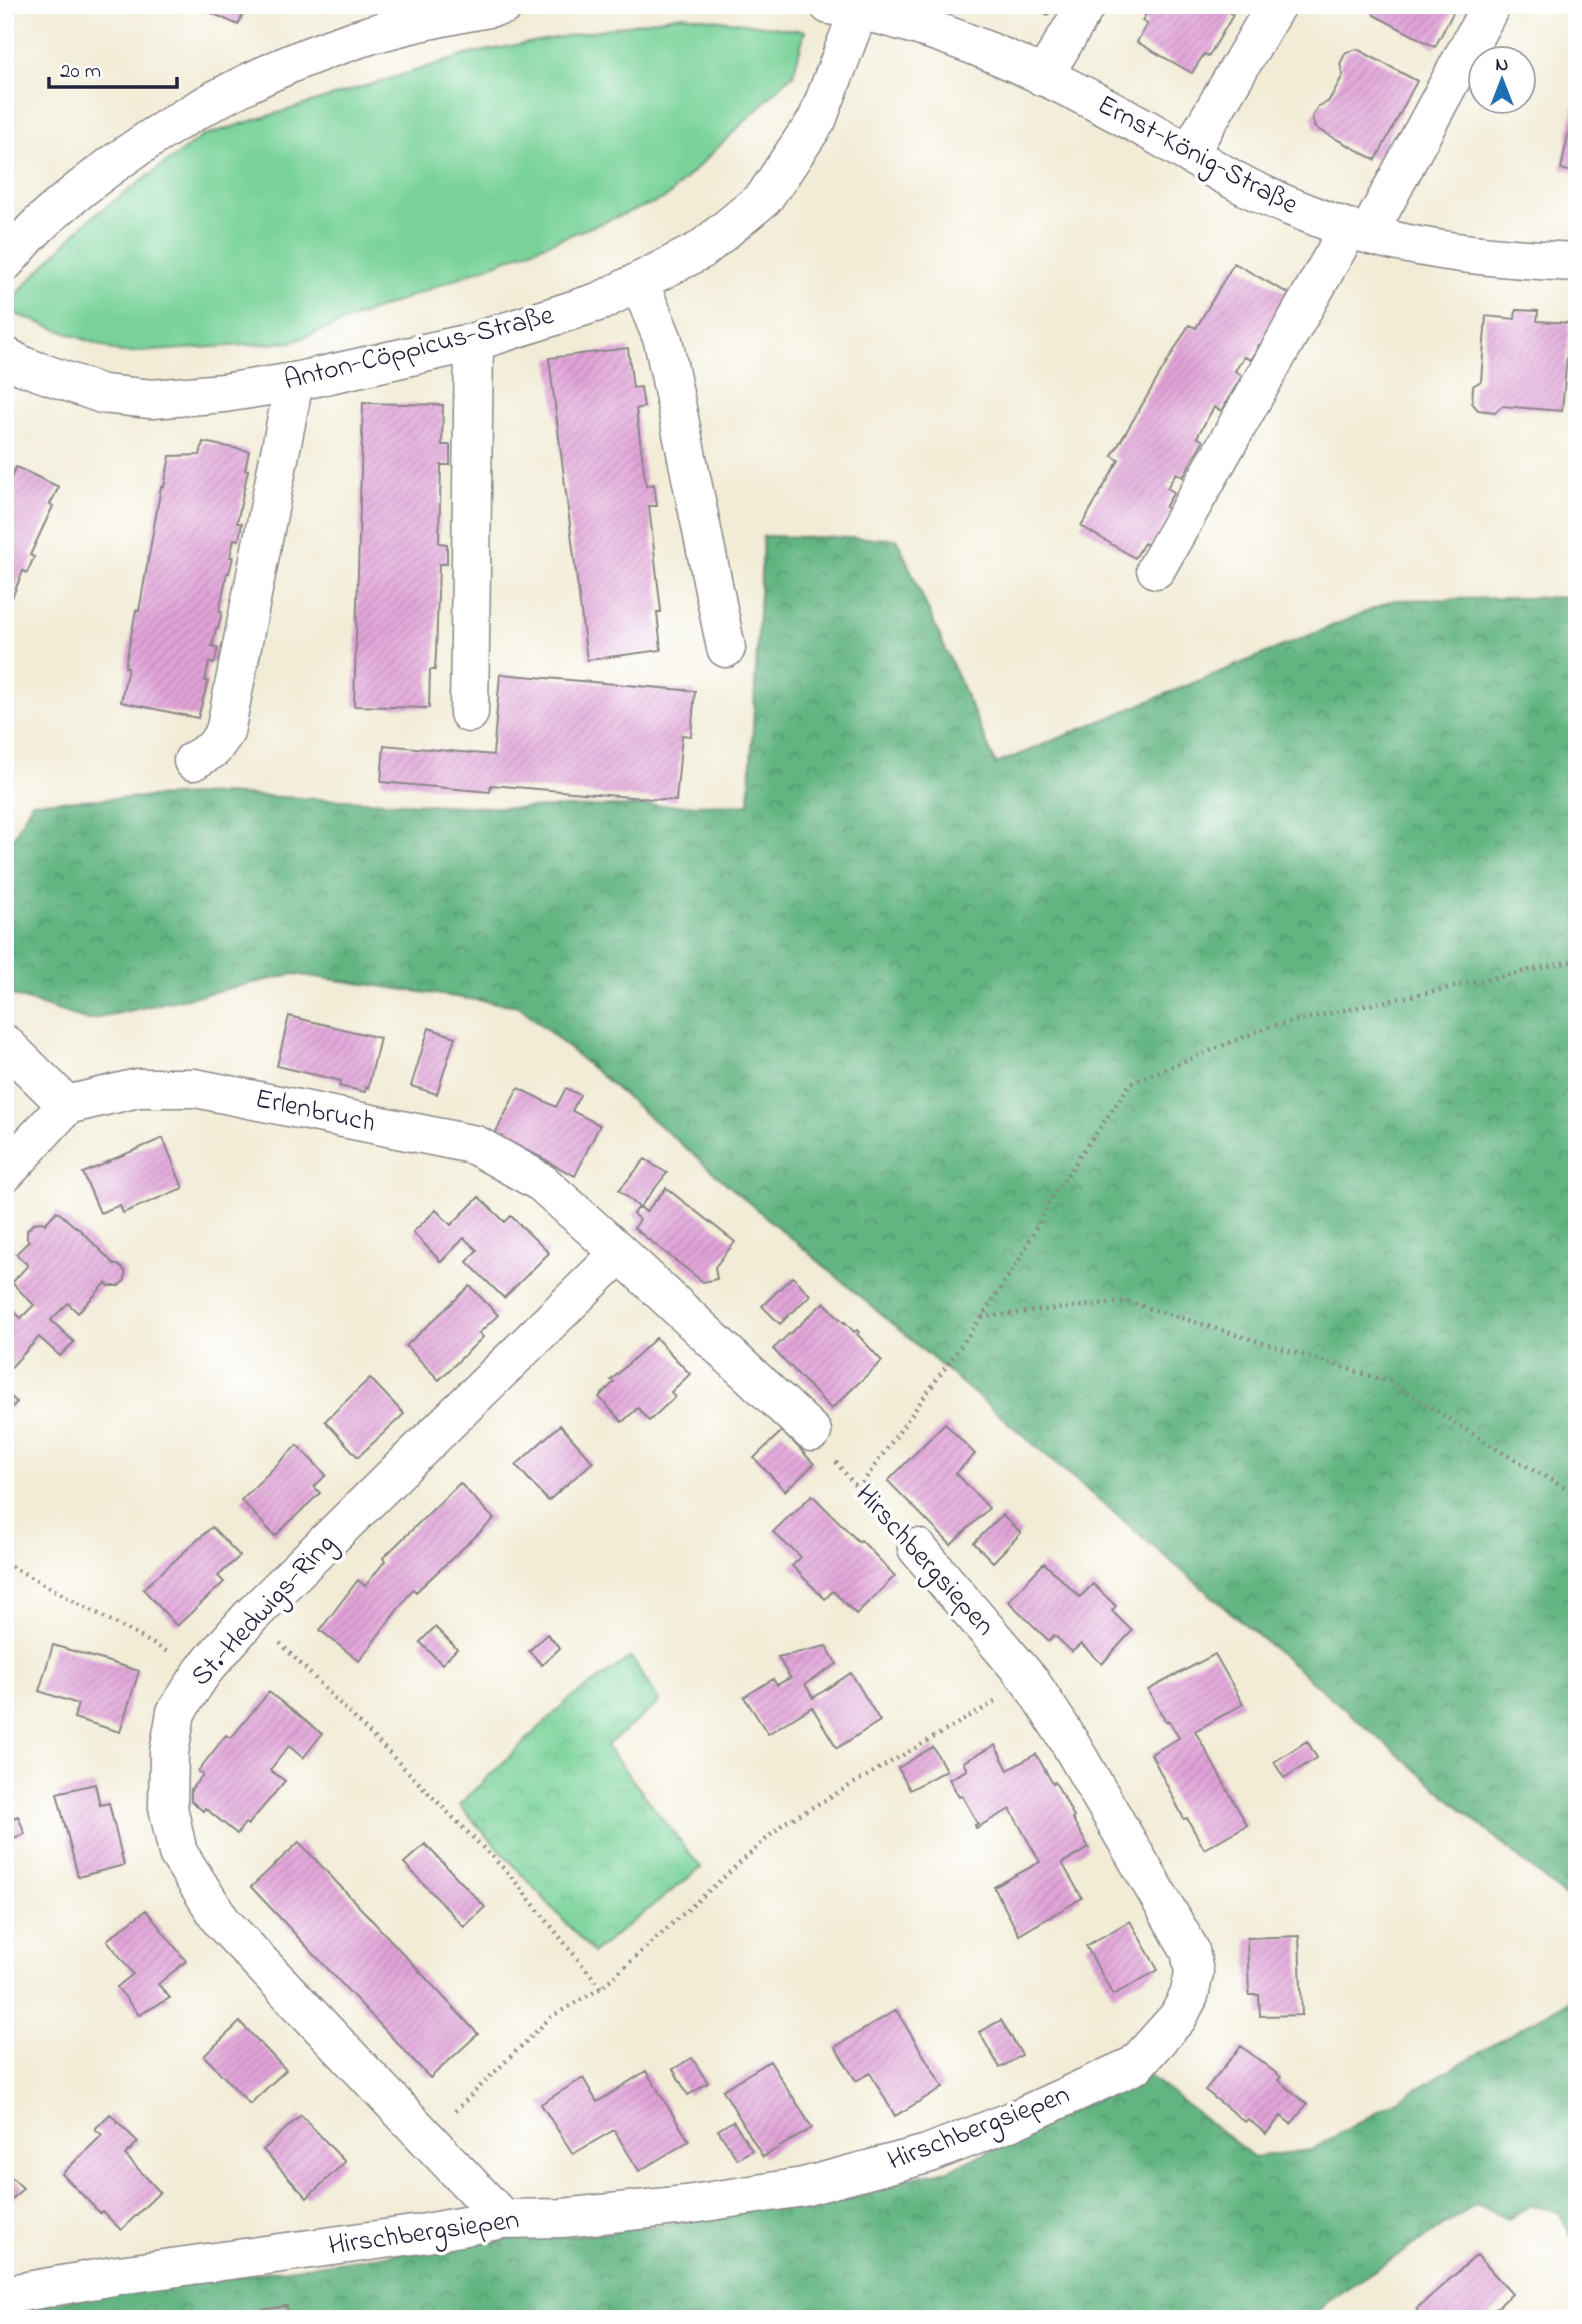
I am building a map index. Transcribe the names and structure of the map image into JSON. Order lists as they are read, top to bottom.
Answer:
{
  "streets": {
    "street": [
      "Ernst-König-Straße",
      "Anton-Cöppicus-Straße",
      "Erlenbruch",
      "Hirschbergsiepen",
      "St.-Hedwigs-Ring"
    ]
  },
  "crossings": [
    ["Ernst-König-Straße", "Anton-Cöppicus-Straße"],
    ["Erlenbruch", "St.-Hedwigs-Ring"],
    ["Hirschbergsiepen", "St.-Hedwigs-Ring"]
  ],
  "scale_bar": "20 m",
  "north": "top"
}
